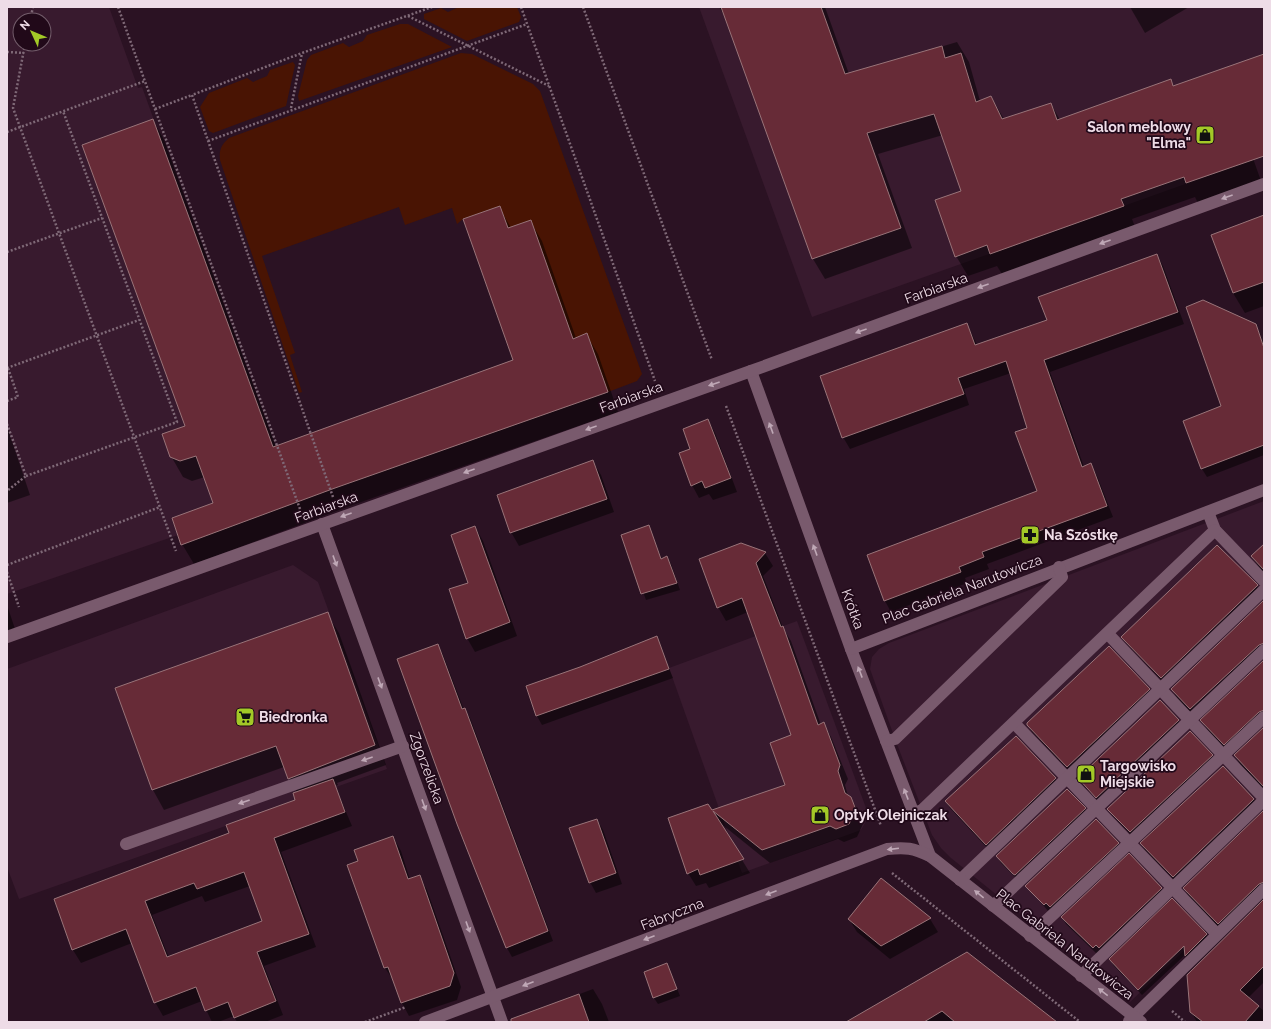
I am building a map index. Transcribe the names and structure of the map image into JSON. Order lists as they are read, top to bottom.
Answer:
{
  "streets": {
    "street": [
      "Farbiarska",
      "Plac Gabriela Narutowicza",
      "Krótka",
      "Zgorzelicka",
      "Fabryczna"
    ]
  },
  "crossings": [
    ["Farbiarska", "Krótka"],
    ["Farbiarska", "Zgorzelicka"],
    ["Plac Gabriela Narutowicza", "Krótka"],
    ["Plac Gabriela Narutowicza", "Fabryczna"],
    ["Krótka", "Fabryczna"],
    ["Zgorzelicka", "Fabryczna"]
  ],
  "one_way": [
    "Farbiarska",
    "Krótka",
    "Zgorzelicka",
    "Fabryczna"
  ],
  "places": {
    "shop": ["Salon meblowy \"Elma\"", "Targowisko Miejskie", "Optyk Olejniczak"],
    "pharmacy": ["Na Szóstkę"],
    "supermarket": ["Biedronka"]
  },
  "north": "top left"
}
